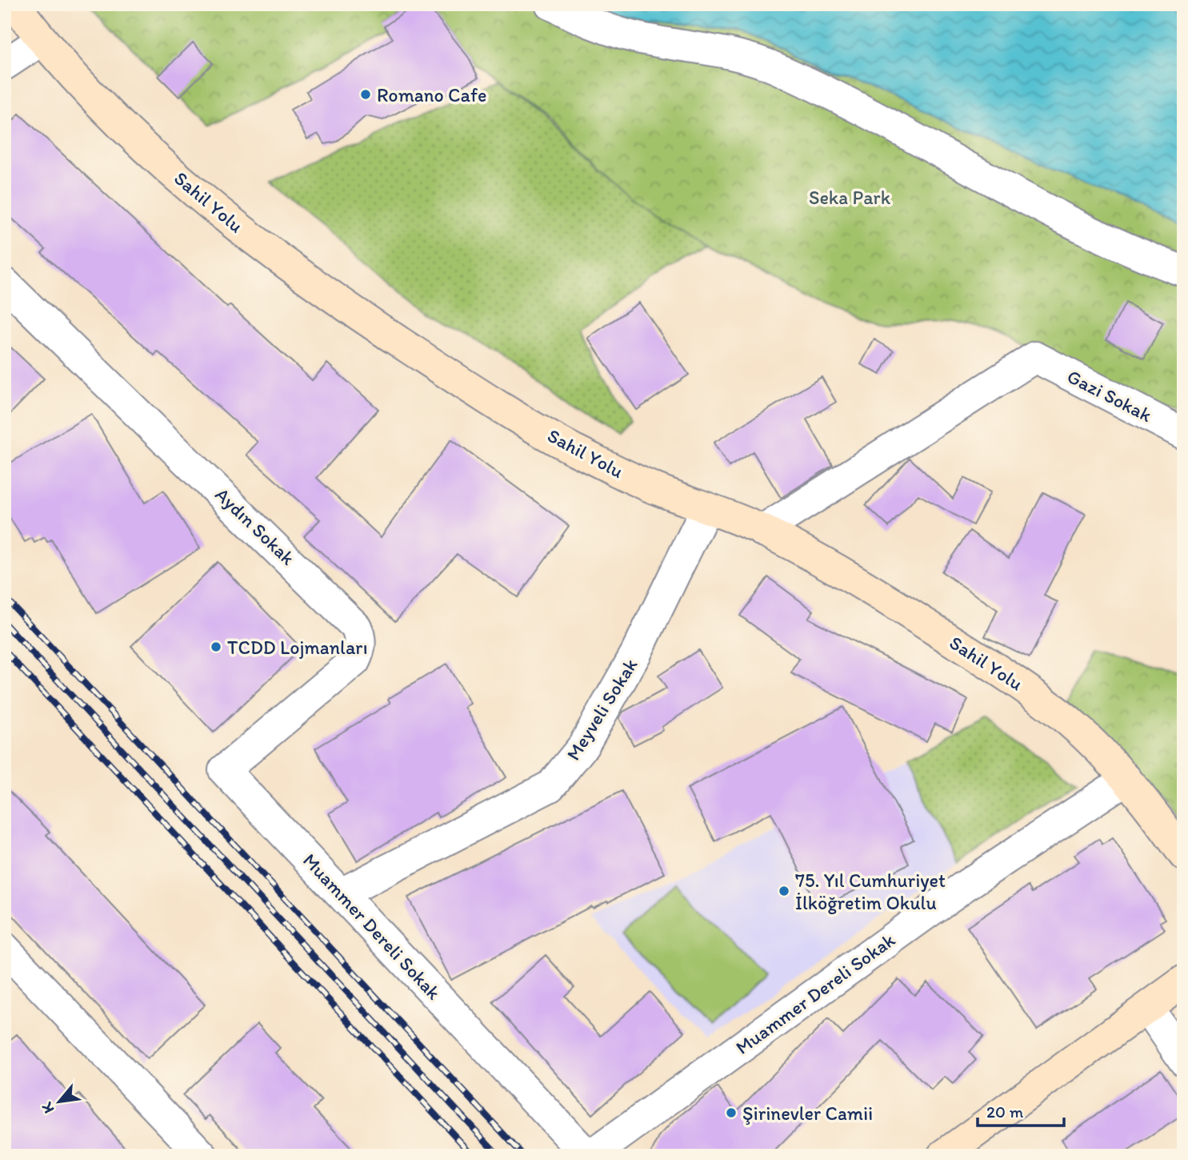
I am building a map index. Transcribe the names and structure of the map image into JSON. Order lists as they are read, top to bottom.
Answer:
{
  "streets": {
    "main road": ["Sahil Yolu"],
    "street": [
      "Gazi Sokak",
      "Aydın Sokak",
      "Meyveli Sokak",
      "Muammer Dereli Sokak"
    ]
  },
  "crossings": [
    ["Sahil Yolu", "Gazi Sokak"],
    ["Sahil Yolu", "Meyveli Sokak"],
    ["Sahil Yolu", "Muammer Dereli Sokak"],
    ["Aydın Sokak", "Muammer Dereli Sokak"],
    ["Meyveli Sokak", "Muammer Dereli Sokak"]
  ],
  "parks": ["Seka Park"],
  "places": [
    "Romano Cafe",
    "TCDD Lojmanları",
    "75. Yıl Cumhuriyet İlköğretim Okulu",
    "Şirinevler Camii"
  ],
  "scale_bar": "20 m",
  "north": "bottom left"
}
